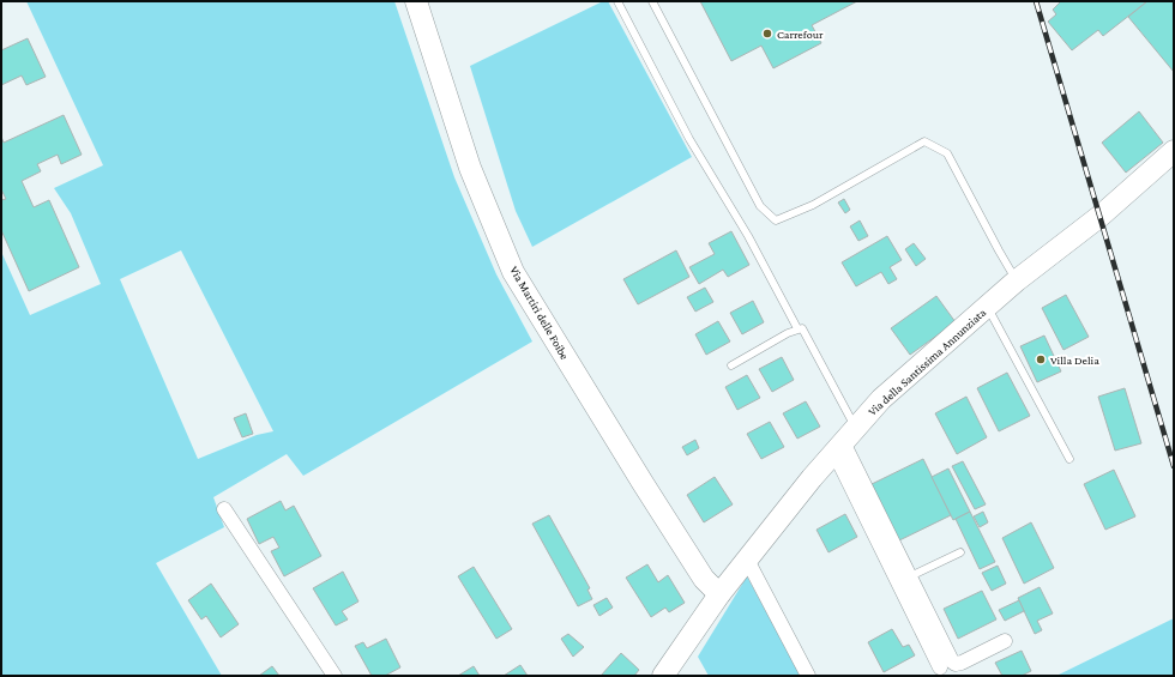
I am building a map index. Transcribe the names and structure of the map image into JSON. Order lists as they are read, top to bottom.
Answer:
{
  "streets": {
    "street": ["Via Martiri delle Foibe", "Via della Santissima Annunziata"]
  },
  "crossings": [
    ["Via Martiri delle Foibe", "Via della Santissima Annunziata"]
  ],
  "places": ["Carrefour", "Villa Delia"]
}
